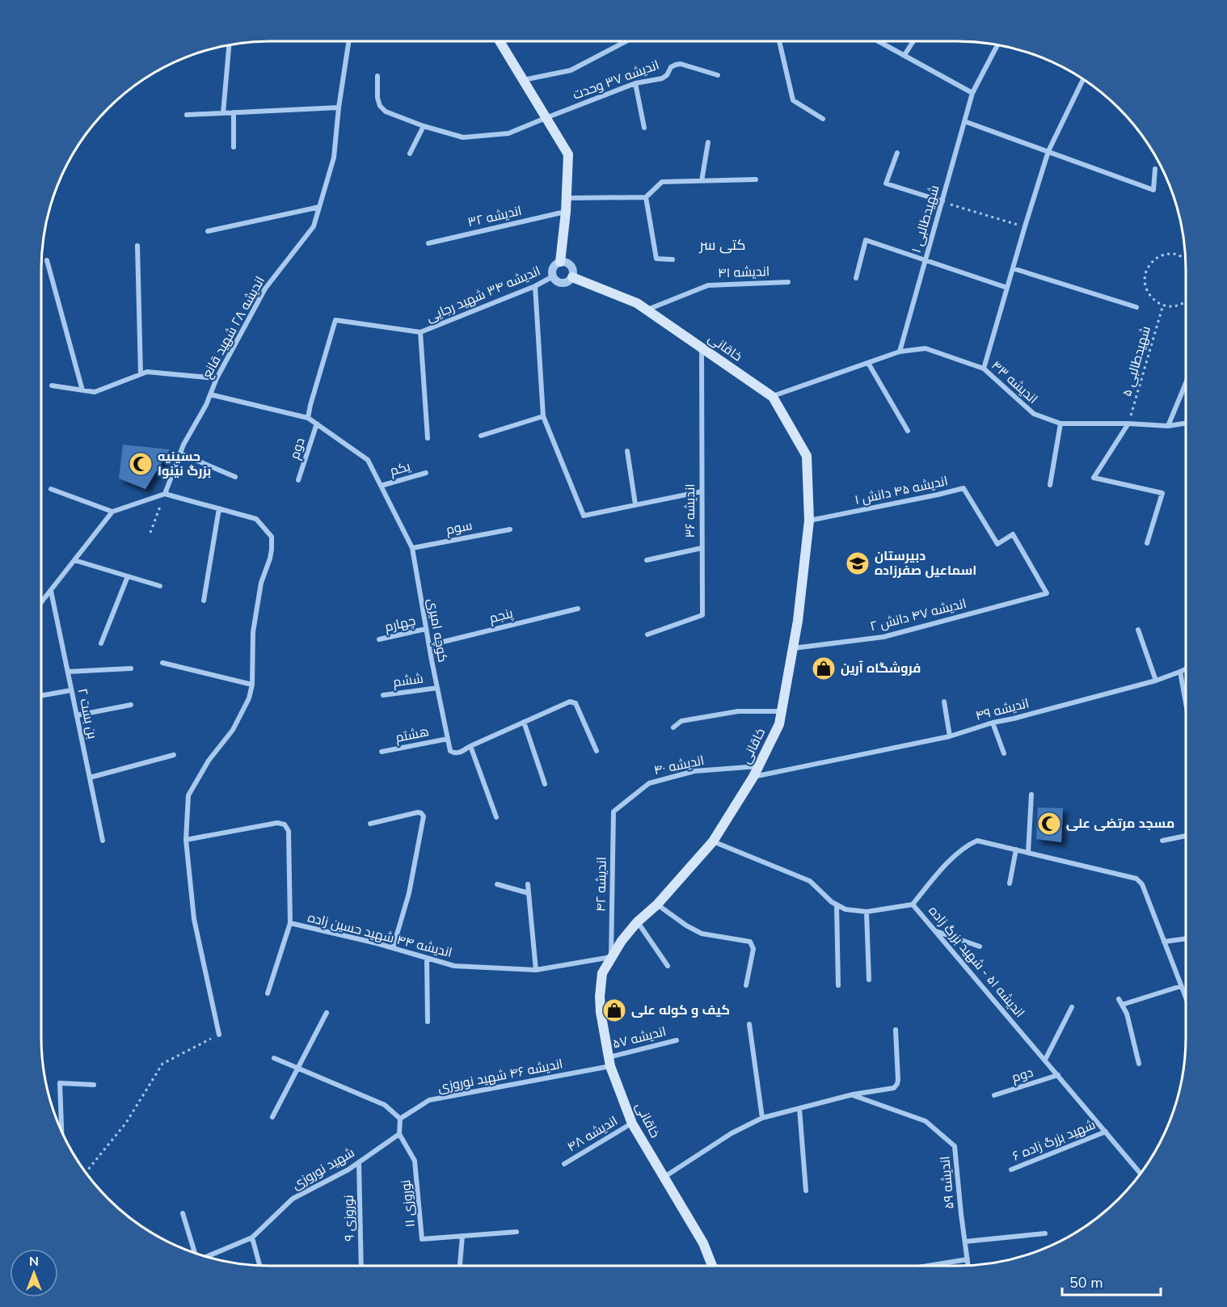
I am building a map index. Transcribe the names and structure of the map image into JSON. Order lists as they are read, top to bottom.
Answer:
{
  "streets": {
    "main road": ["خاقانی"],
    "street": [
      "اندیشه ۳۷ وحدت",
      "اندیشه ۳۲",
      "شهیدطالبی ۱",
      "اندیشه ۴۱",
      "اندیشه ۳۴ شهید رجایی",
      "اندیشه ۲۸ شهید قانع",
      "اندیشه ۴۳",
      "دوم",
      "یکم",
      "اندیشه ۴۵ دانش ۱",
      "اندیشه ۳۶",
      "سوم",
      "اندیشه ۴۷ دانش ۲",
      "پنجم",
      "چهارم",
      "کوچه امیری",
      "ششم",
      "اندیشه ۴۹",
      "بن بست ۲",
      "هشتم",
      "اندیشه ۴۰",
      "اندیشه ۴۲",
      "اندیشه ۴۴ شهید حسین زاده",
      "اندیشه ۵۱ - شهید بزرگ زاده",
      "اندیشه ۵۷",
      "اندیشه ۴۶ شهید نوروزی",
      "اندیشه ۴۸",
      "شهید بزرگ زاده ۶",
      "شهید نوروزی",
      "اندیشه ۵۹",
      "نوروزی ۱۱",
      "نوروزی ۹"
    ],
    "path": ["شهیدطالبی ۵"]
  },
  "crossings": [
    ["شهیدطالبی ۱", "اندیشه ۴۳"],
    ["اندیشه ۴۱", "خاقانی"],
    ["اندیشه ۳۴ شهید رجایی", "خاقانی"],
    ["اندیشه ۳۴ شهید رجایی", "کوچه امیری"],
    ["خاقانی", "اندیشه ۴۳"],
    ["خاقانی", "اندیشه ۴۵ دانش ۱"],
    ["خاقانی", "اندیشه ۳۶"],
    ["خاقانی", "اندیشه ۴۷ دانش ۲"],
    ["خاقانی", "اندیشه ۴۹"],
    ["خاقانی", "اندیشه ۴۰"],
    ["خاقانی", "اندیشه ۴۲"],
    ["خاقانی", "اندیشه ۴۴ شهید حسین زاده"],
    ["خاقانی", "اندیشه ۵۱ - شهید بزرگ زاده"],
    ["خاقانی", "اندیشه ۵۷"],
    ["خاقانی", "اندیشه ۴۶ شهید نوروزی"],
    ["خاقانی", "اندیشه ۴۸"],
    ["شهیدطالبی ۵", "اندیشه ۴۳"],
    ["دوم", "کوچه امیری"],
    ["دوم", "اندیشه ۵۱ - شهید بزرگ زاده"],
    ["یکم", "کوچه امیری"],
    ["اندیشه ۴۵ دانش ۱", "اندیشه ۴۷ دانش ۲"],
    ["سوم", "کوچه امیری"],
    ["پنجم", "کوچه امیری"],
    ["چهارم", "کوچه امیری"],
    ["کوچه امیری", "ششم"],
    ["کوچه امیری", "هشتم"],
    ["اندیشه ۴۰", "اندیشه ۴۲"],
    ["اندیشه ۴۲", "اندیشه ۴۴ شهید حسین زاده"],
    ["اندیشه ۵۱ - شهید بزرگ زاده", "شهید بزرگ زاده ۶"],
    ["اندیشه ۵۷", "اندیشه ۴۶ شهید نوروزی"],
    ["شهید نوروزی", "نوروزی ۱۱"],
    ["شهید نوروزی", "نوروزی ۹"]
  ],
  "districts": ["کتی سر"],
  "places": {
    "mosque": ["حسینیه بزرگ نینوا", "مسجد مرتضی علی"],
    "school or university": ["دبیرستان اسماعیل صفرزاده"],
    "shop": ["فروشگاه آرین", "کیف و کوله علی"]
  },
  "scale_bar": "50 m",
  "north": "top"
}
